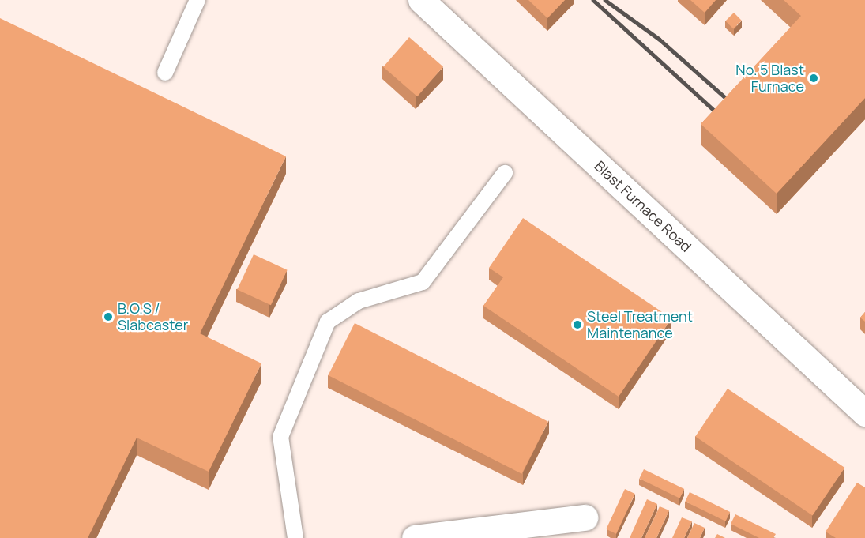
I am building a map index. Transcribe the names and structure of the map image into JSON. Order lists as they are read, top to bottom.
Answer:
{
  "streets": {
    "street": ["Blast Furnace Road"]
  },
  "places": ["No. 5 Blast Furnace", "B.O.S / Slabcaster", "Steel Treatment Maintenance"]
}
